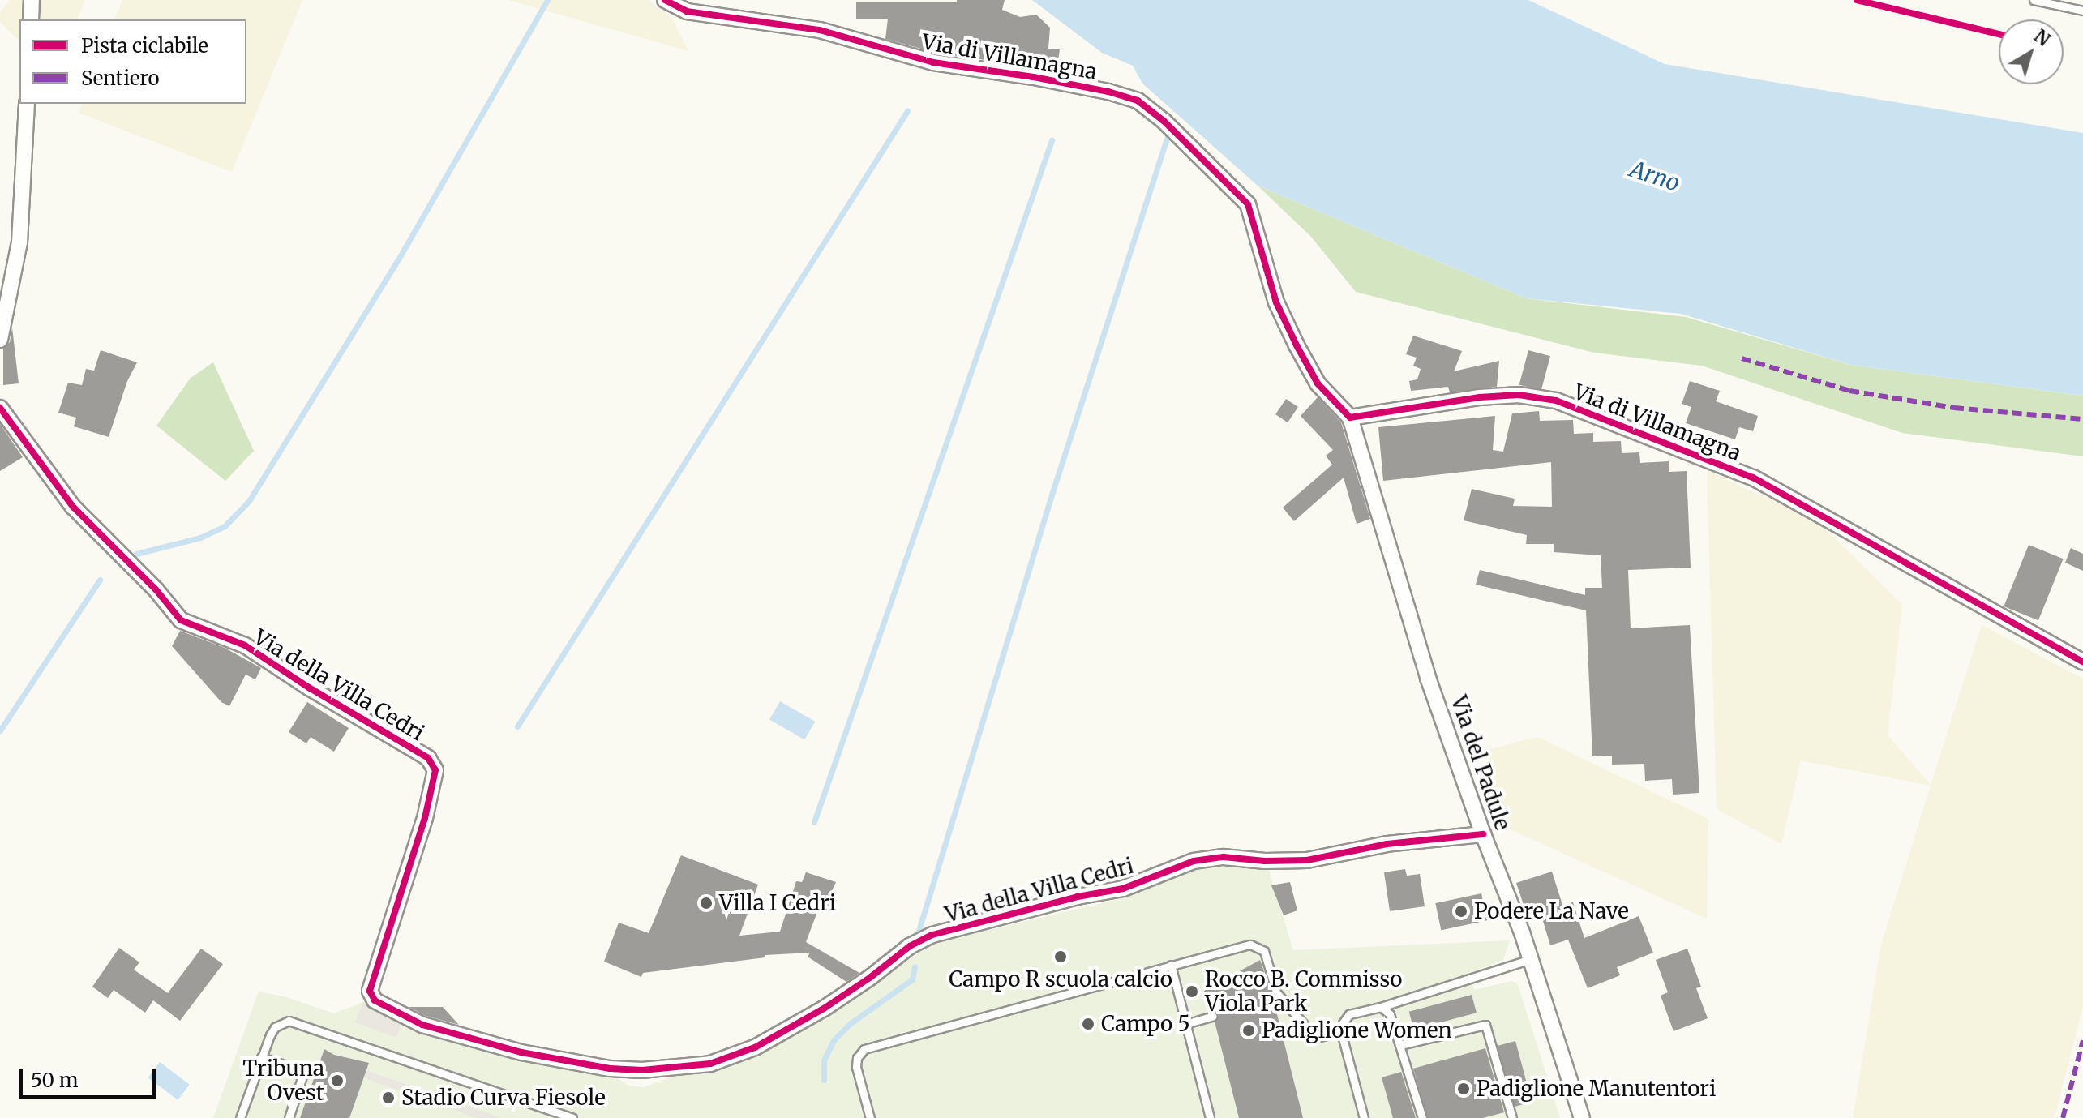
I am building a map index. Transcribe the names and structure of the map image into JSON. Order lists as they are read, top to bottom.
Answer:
{
  "streets": {
    "street": ["Via di Villamagna", "Via della Villa Cedri", "Via del Padule"]
  },
  "crossings": [
    ["Via di Villamagna", "Via del Padule"],
    ["Via della Villa Cedri", "Via del Padule"]
  ],
  "water": ["Arno"],
  "places": [
    "Villa I Cedri",
    "Podere La Nave",
    "Campo R scuola calcio",
    "Rocco B. Commisso Viola Park",
    "Campo 5",
    "Padiglione Women",
    "Tribuna Ovest",
    "Padiglione Manutentori",
    "Stadio Curva Fiesole"
  ],
  "legend": ["Pista ciclabile", "Sentiero"],
  "scale_bar": "50 m",
  "north": "top right"
}
